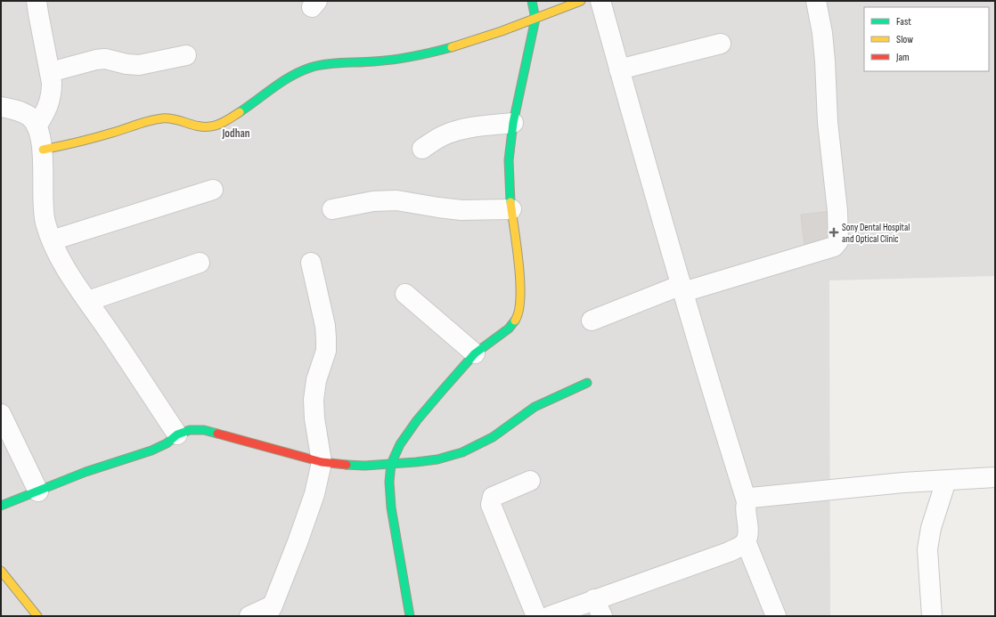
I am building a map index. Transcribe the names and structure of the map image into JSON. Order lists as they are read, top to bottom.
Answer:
{
  "districts": ["Jodhan"],
  "places": {
    "health": ["Sony Dental Hospital and Optical Clinic"]
  },
  "legend": ["Fast", "Slow", "Jam"]
}
